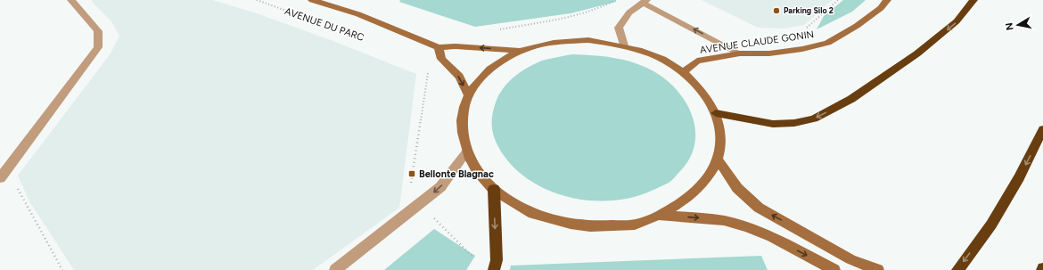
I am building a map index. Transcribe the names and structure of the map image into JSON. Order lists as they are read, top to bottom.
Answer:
{
  "streets": {
    "main road": ["AVENUE DU PARC", "AVENUE CLAUDE GONIN"]
  },
  "places": {
    "other": ["Parking Silo 2"],
    "transit": ["Bellonte Blagnac"]
  },
  "north": "left"
}
